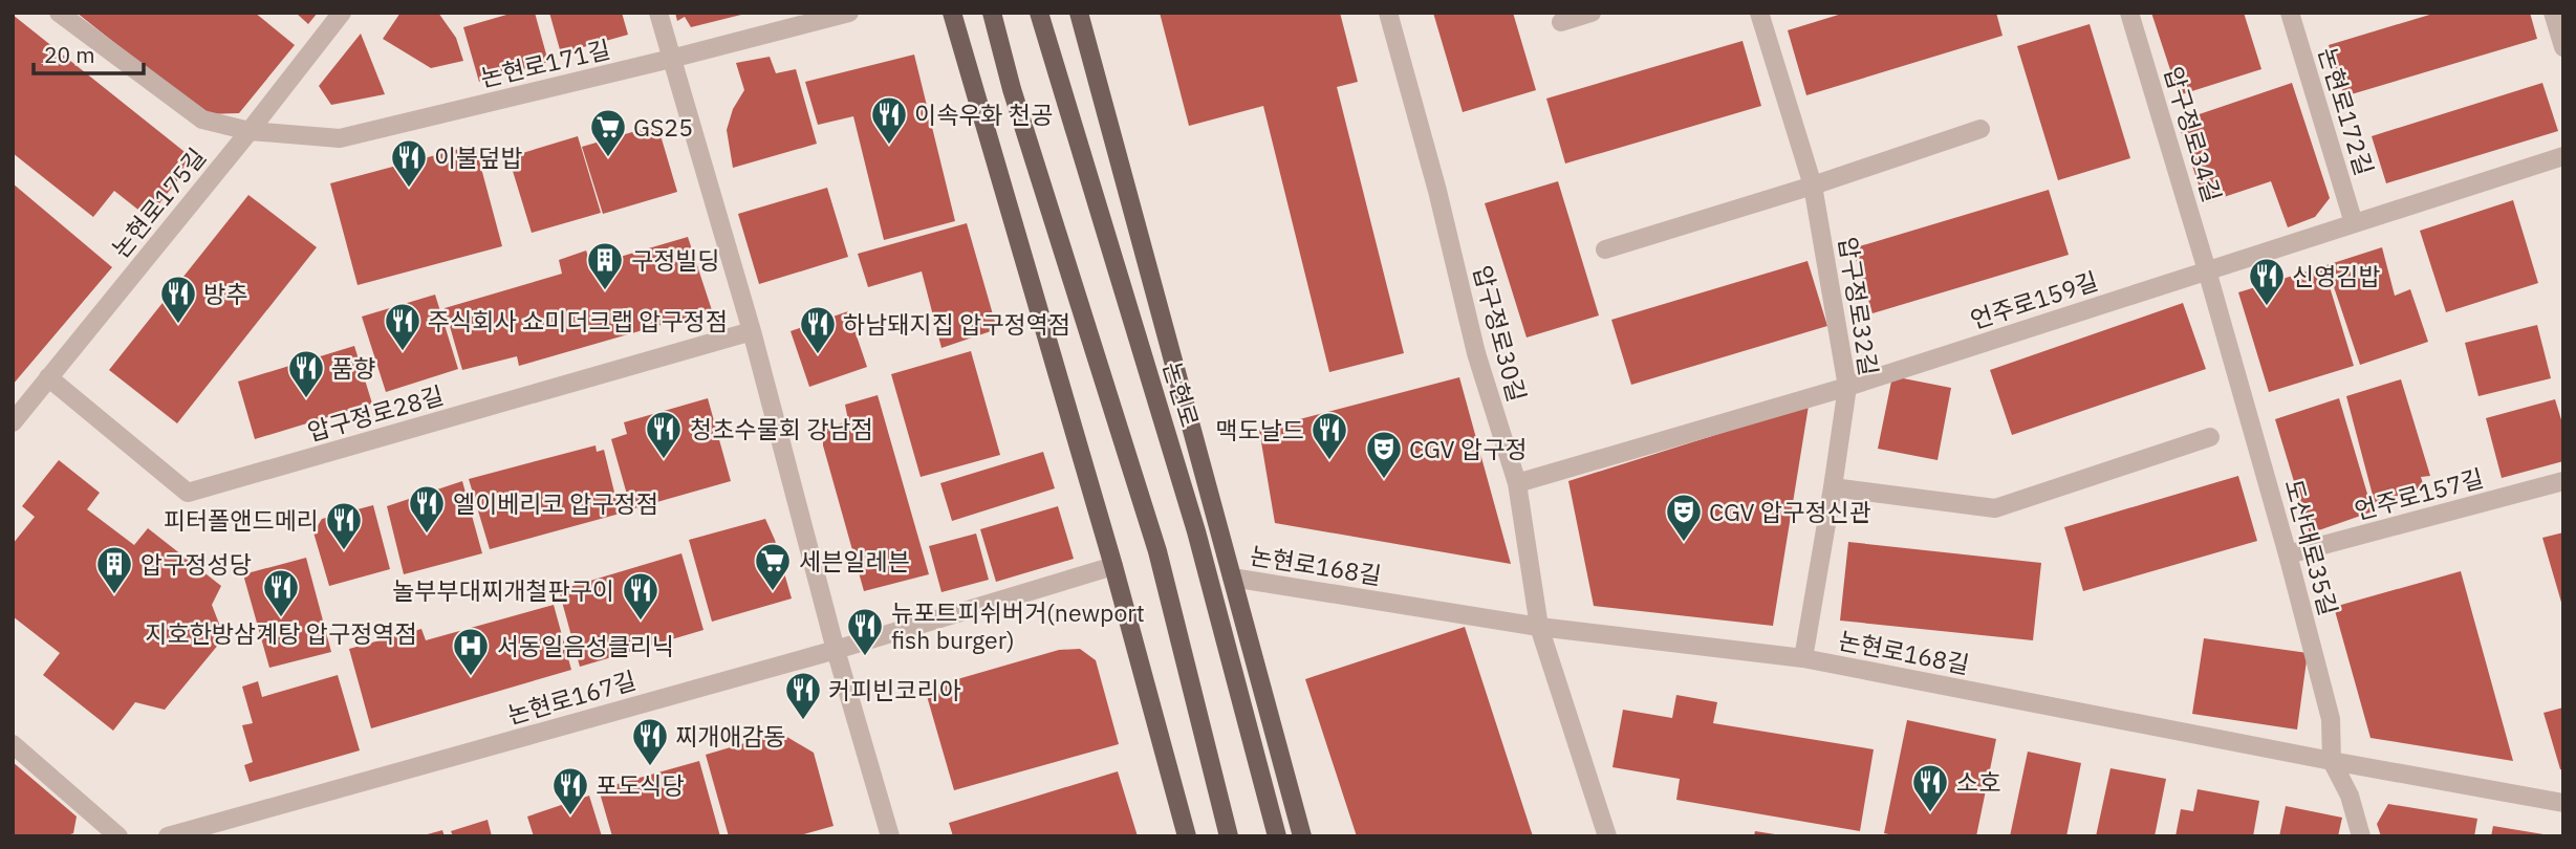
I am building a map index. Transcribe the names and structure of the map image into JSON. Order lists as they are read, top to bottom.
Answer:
{
  "streets": {
    "main road": ["논현로"],
    "street": [
      "논현로171길",
      "논현로172길",
      "압구정로34길",
      "논현로175길",
      "언주로159길",
      "압구정로32길",
      "압구정로30길",
      "압구정로28길",
      "언주로157길",
      "도산대로35길",
      "논현로168길",
      "논현로167길"
    ]
  },
  "crossings": [
    ["논현로171길", "논현로175길"],
    ["논현로172길", "언주로159길"],
    ["압구정로34길", "언주로159길"],
    ["압구정로34길", "도산대로35길"],
    ["논현로175길", "압구정로28길"],
    ["언주로159길", "압구정로32길"],
    ["언주로159길", "압구정로30길"],
    ["언주로159길", "도산대로35길"],
    ["압구정로32길", "논현로168길"],
    ["압구정로30길", "논현로168길"],
    ["논현로", "논현로168길"],
    ["언주로157길", "도산대로35길"],
    ["도산대로35길", "논현로168길"]
  ],
  "places": {
    "restaurant": [
      "이속우화 천공",
      "이불덮밥",
      "신영김밥",
      "방추",
      "주식회사 쇼미더크랩 압구정점",
      "하남돼지집 압구정역점",
      "품향",
      "청초수물회 강남점",
      "맥도날드",
      "엘이베리코 압구정점",
      "피터폴앤드메리",
      "지호한방삼계탕 압구정역점",
      "놀부부대찌개철판구이",
      "뉴포트피쉬버거(newport fish burger)",
      "커피빈코리아",
      "찌개애감동",
      "소호",
      "포도식당"
    ],
    "supermarket": ["GS25", "세븐일레븐"],
    "building": ["구정빌딩", "압구정성당"],
    "theatre": ["CGV 압구정", "CGV 압구정신관"],
    "hospital": ["서동일음성클리닉"]
  },
  "scale_bar": "20 m"
}
